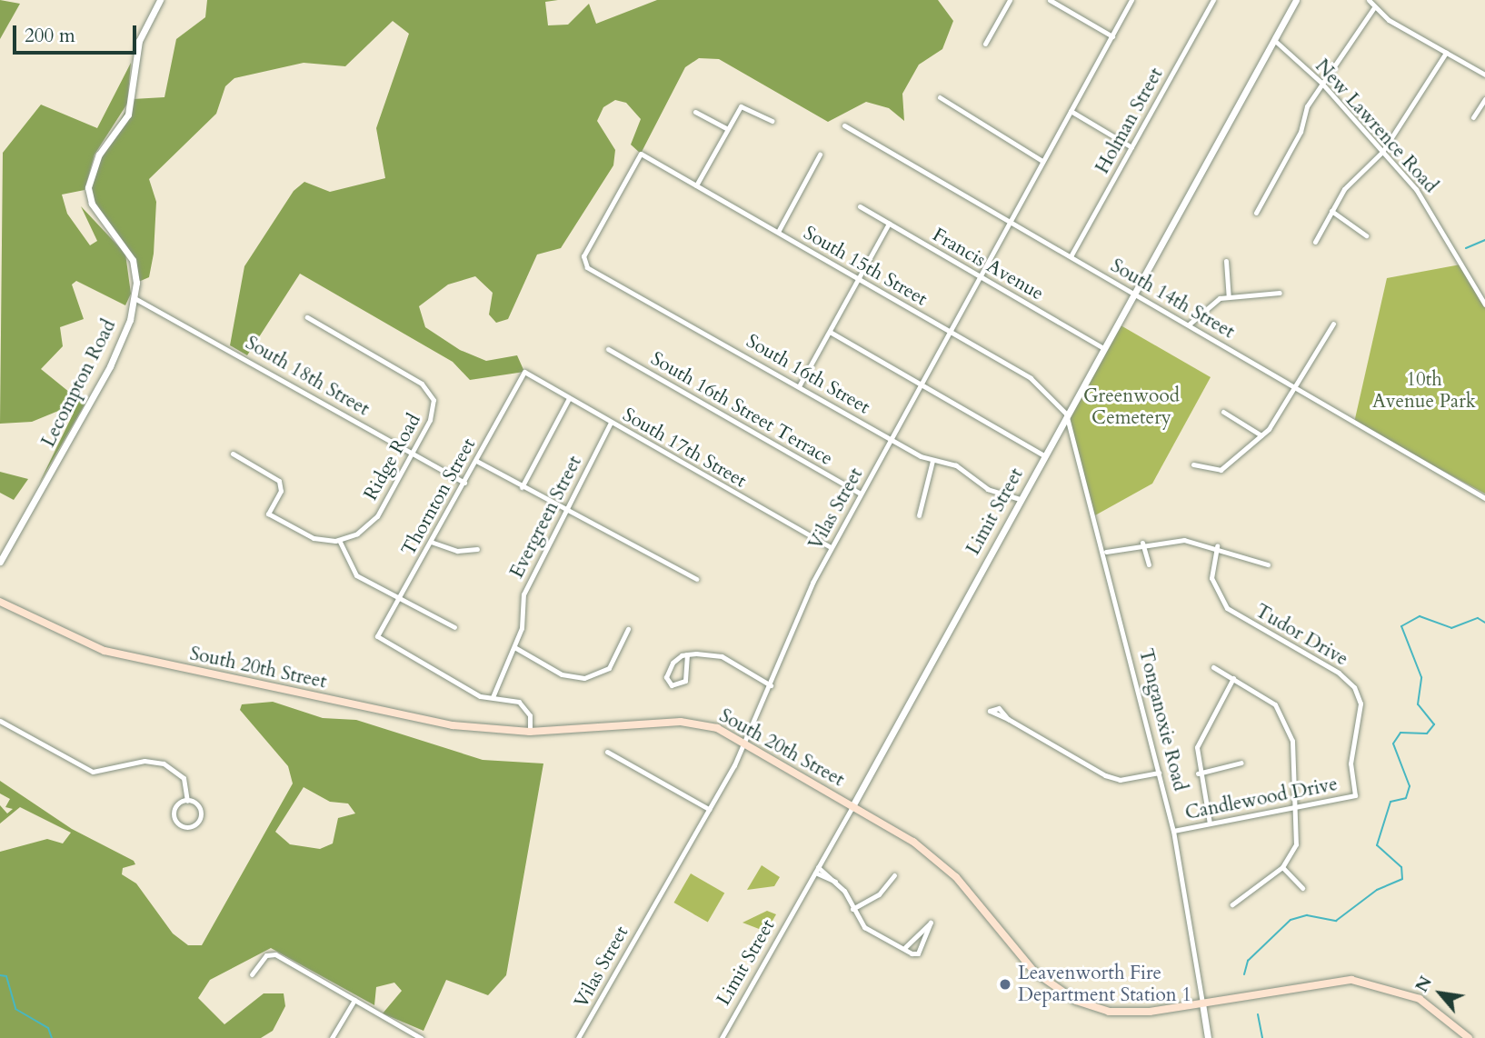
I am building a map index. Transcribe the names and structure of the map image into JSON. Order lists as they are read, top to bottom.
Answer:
{
  "streets": {
    "main road": ["South 20th Street"],
    "street": [
      "Holman Street",
      "New Lawrence Road",
      "Francis Avenue",
      "South 15th Street",
      "South 14th Street",
      "South 16th Street",
      "South 18th Street",
      "Lecompton Road",
      "South 16th Street Terrace",
      "South 17th Street",
      "Ridge Road",
      "Thornton Street",
      "Vilas Street",
      "Limit Street",
      "Evergreen Street",
      "Tudor Drive",
      "Tonganoxie Road",
      "Candlewood Drive"
    ]
  },
  "crossings": [
    ["Holman Street", "South 14th Street"],
    ["New Lawrence Road", "Limit Street"],
    ["Francis Avenue", "Vilas Street"],
    ["Francis Avenue", "Limit Street"],
    ["South 15th Street", "South 16th Street"],
    ["South 15th Street", "Vilas Street"],
    ["South 15th Street", "Limit Street"],
    ["South 15th Street", "Tonganoxie Road"],
    ["South 14th Street", "Vilas Street"],
    ["South 14th Street", "Limit Street"],
    ["South 16th Street", "Vilas Street"],
    ["South 16th Street", "Limit Street"],
    ["South 18th Street", "Lecompton Road"],
    ["South 18th Street", "Ridge Road"],
    ["South 18th Street", "Thornton Street"],
    ["South 16th Street Terrace", "Vilas Street"],
    ["South 17th Street", "Thornton Street"],
    ["South 17th Street", "Vilas Street"],
    ["South 17th Street", "Evergreen Street"],
    ["Thornton Street", "Evergreen Street"],
    ["Vilas Street", "South 20th Street"],
    ["Limit Street", "South 20th Street"],
    ["Limit Street", "Tonganoxie Road"],
    ["Tudor Drive", "Candlewood Drive"],
    ["South 20th Street", "Tonganoxie Road"],
    ["Tonganoxie Road", "Candlewood Drive"]
  ],
  "parks": ["10th Avenue Park", "Greenwood Cemetery"],
  "places": ["Leavenworth Fire Department Station 1"],
  "scale_bar": "200 m",
  "north": "top left"
}
